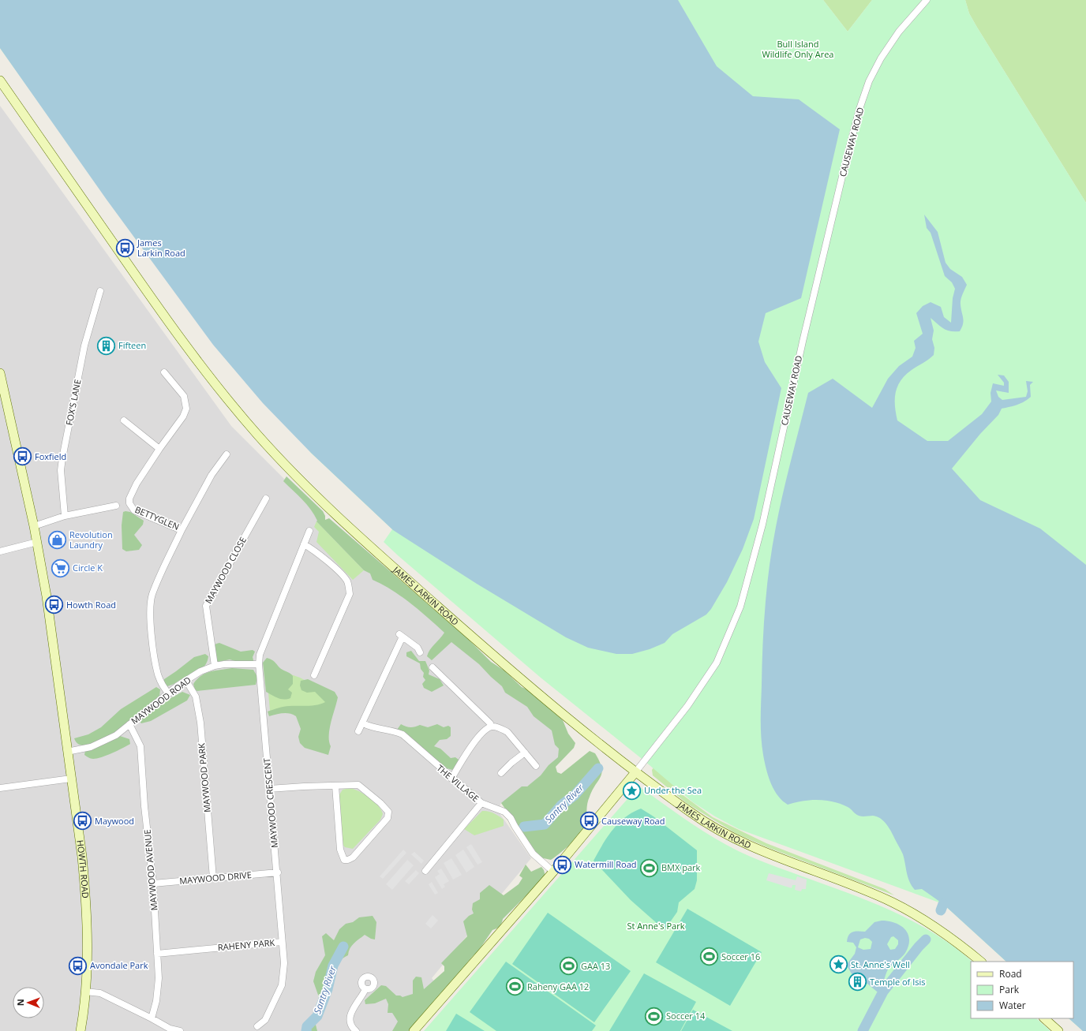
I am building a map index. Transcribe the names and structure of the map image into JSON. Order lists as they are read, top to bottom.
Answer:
{
  "streets": {
    "main road": ["JAMES LARKIN ROAD", "HOWTH ROAD"],
    "street": [
      "CAUSEWAY ROAD",
      "FOX'S LANE",
      "BETTYGLEN",
      "MAYWOOD CLOSE",
      "MAYWOOD ROAD",
      "MAYWOOD PARK",
      "THE VILLAGE",
      "MAYWOOD CRESCENT",
      "MAYWOOD AVENUE",
      "MAYWOOD DRIVE",
      "RAHENY PARK"
    ]
  },
  "crossings": [
    ["CAUSEWAY ROAD", "JAMES LARKIN ROAD"],
    ["MAYWOOD CLOSE", "MAYWOOD ROAD"],
    ["MAYWOOD ROAD", "MAYWOOD PARK"],
    ["MAYWOOD ROAD", "MAYWOOD CRESCENT"],
    ["MAYWOOD ROAD", "HOWTH ROAD"],
    ["MAYWOOD ROAD", "MAYWOOD AVENUE"],
    ["MAYWOOD PARK", "MAYWOOD DRIVE"],
    ["MAYWOOD CRESCENT", "MAYWOOD DRIVE"],
    ["MAYWOOD CRESCENT", "RAHENY PARK"],
    ["MAYWOOD AVENUE", "MAYWOOD DRIVE"],
    ["MAYWOOD AVENUE", "RAHENY PARK"]
  ],
  "water": ["Santry River"],
  "parks": ["Bull Island Wildlife Only Area", "St Anne's Park"],
  "places": {
    "bus stop": [
      "James Larkin Road",
      "Foxfield",
      "Howth Road",
      "Maywood",
      "Causeway Road",
      "Watermill Road",
      "Avondale Park"
    ],
    "building": ["Fifteen", "Temple of Isis"],
    "shop": ["Revolution Laundry"],
    "supermarket": ["Circle K"],
    "place": ["Under the Sea", "St. Anne's Well"],
    "sports": [
      "BMX park",
      "Soccer 16",
      "GAA 13",
      "Raheny GAA 12",
      "Soccer 14"
    ]
  },
  "legend": ["Road", "Park", "Water"],
  "north": "left"
}
